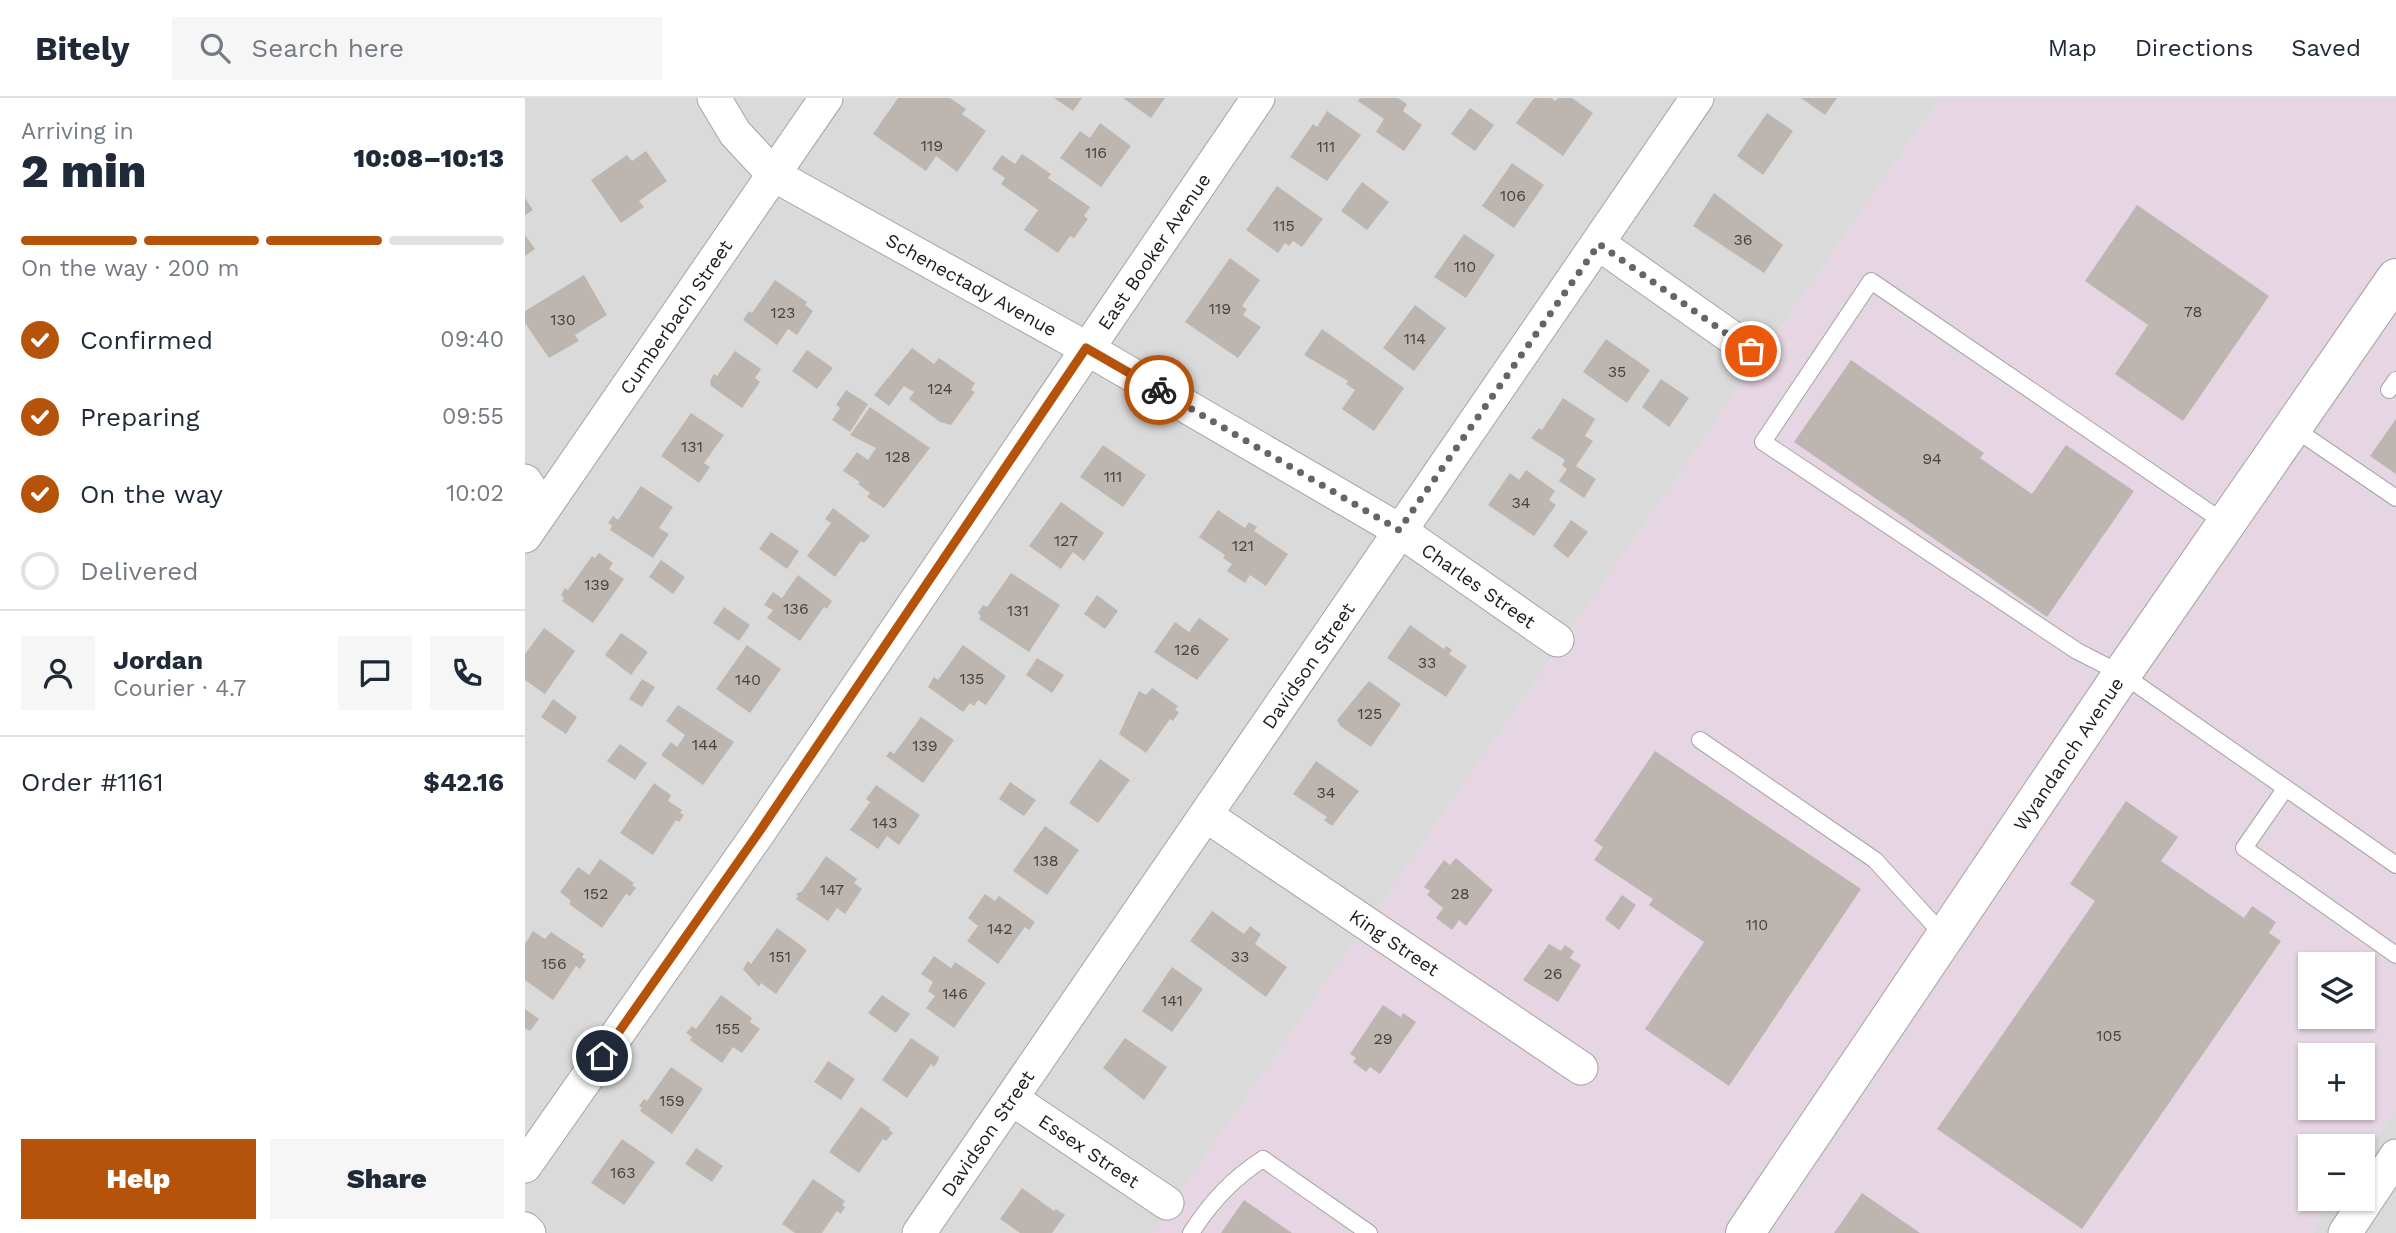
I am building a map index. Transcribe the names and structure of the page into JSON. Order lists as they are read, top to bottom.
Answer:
{
  "streets": {
    "street": [
      "East Booker Avenue",
      "Schenectady Avenue",
      "Cumberbach Street",
      "Charles Street",
      "Davidson Street",
      "Wyandanch Avenue",
      "King Street",
      "Essex Street"
    ]
  },
  "crossings": [
    ["East Booker Avenue", "Schenectady Avenue"],
    ["Schenectady Avenue", "Cumberbach Street"],
    ["Schenectady Avenue", "Charles Street"],
    ["Schenectady Avenue", "Davidson Street"],
    ["Charles Street", "Davidson Street"],
    ["Davidson Street", "King Street"],
    ["Davidson Street", "Essex Street"]
  ],
  "house_numbers": [
    "119",
    "111",
    "116",
    "106",
    "115",
    "36",
    "110",
    "119",
    "78",
    "123",
    "130",
    "114",
    "35",
    "124",
    "131",
    "128",
    "94",
    "111",
    "34",
    "127",
    "121",
    "139",
    "136",
    "131",
    "126",
    "33",
    "135",
    "140",
    "125",
    "144",
    "139",
    "34",
    "143",
    "138",
    "147",
    "152",
    "28",
    "110",
    "142",
    "151",
    "33",
    "156",
    "26",
    "146",
    "141",
    "155",
    "105",
    "29",
    "159",
    "163"
  ],
  "page": {
    "header": "Bitely",
    "search": "Search here",
    "nav": ["Map", "Directions", "Saved"],
    "heading": ["2 min", "Arriving in", "10:08–10:13"],
    "panel": [
      "Jordan",
      "Courier · 4.7",
      "Order #1161",
      "$42.16"
    ],
    "bar": "On the way · 200 m",
    "list": [
      ["Confirmed", "09:40"],
      ["Preparing", "09:55"],
      ["On the way", "10:02"],
      "Delivered"
    ],
    "map_buttons": ["+", "−"],
    "buttons": ["Help", "Share"]
  }
}
